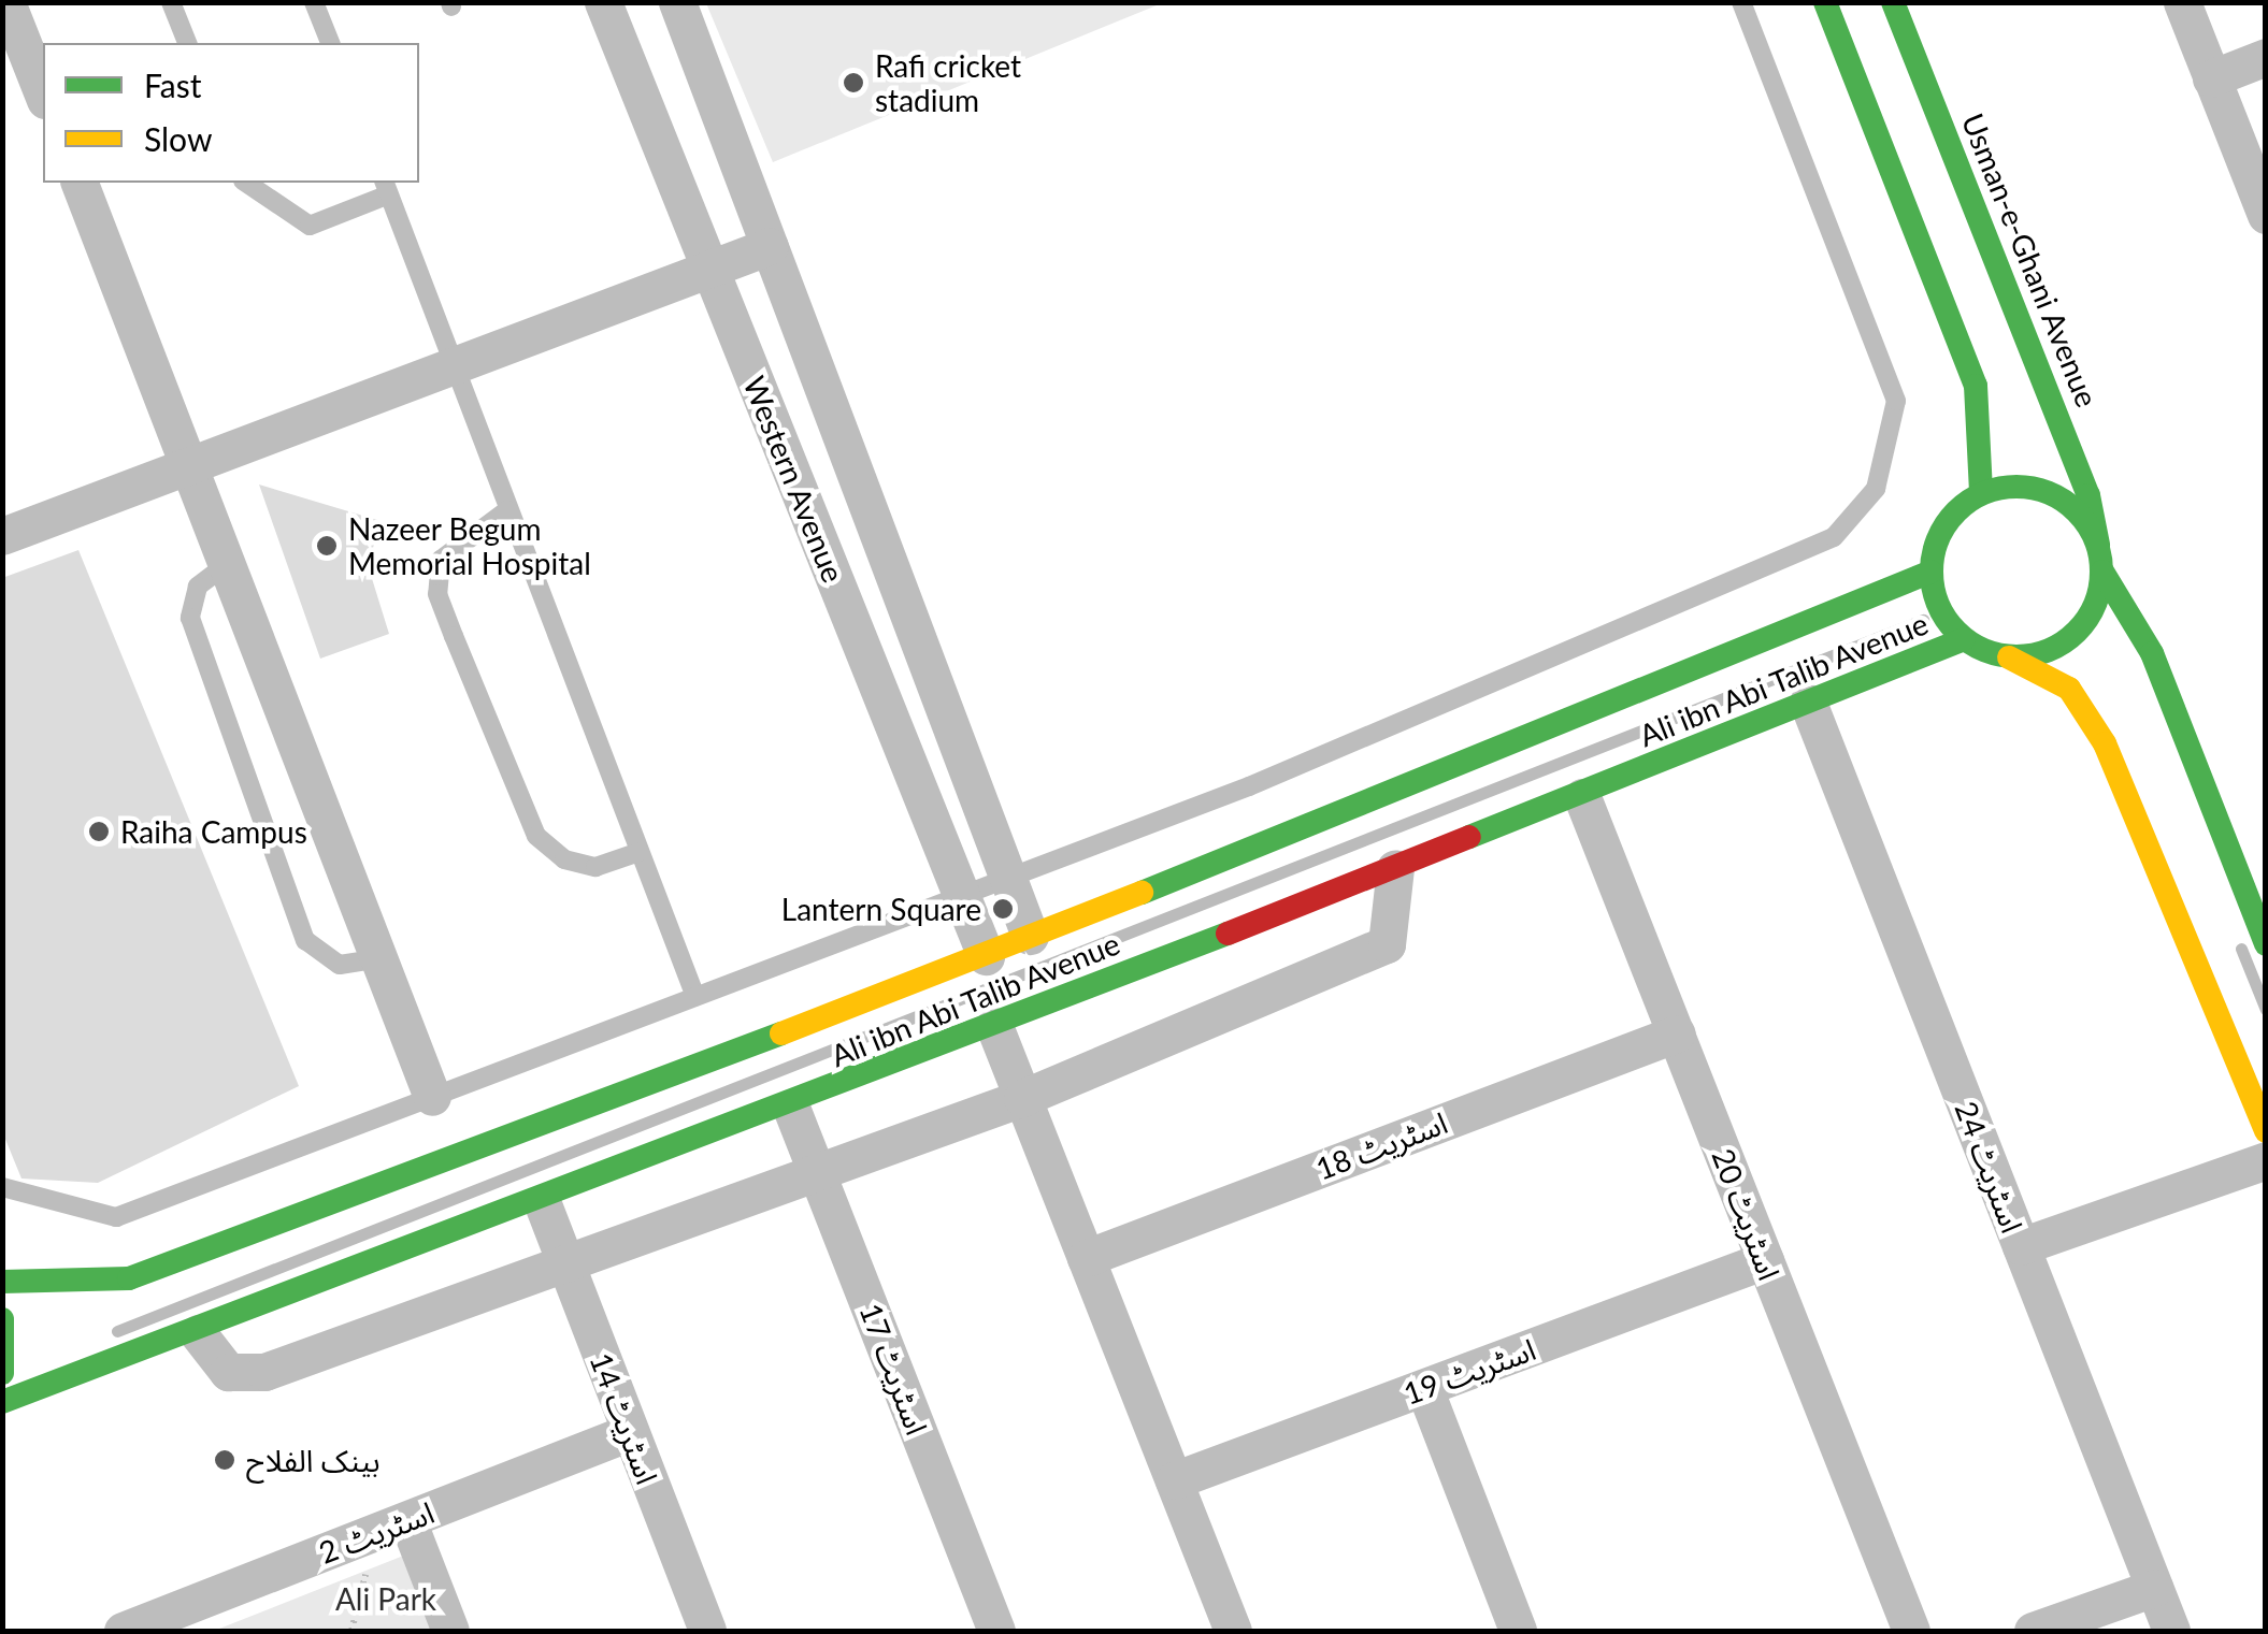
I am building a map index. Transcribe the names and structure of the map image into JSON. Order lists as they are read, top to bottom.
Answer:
{
  "streets": {
    "main road": ["Usman-e-Ghani Avenue", "Ali ibn Abi Talib Avenue"],
    "street": [
      "Western Avenue",
      "اسٹریٹ 18",
      "اسٹریٹ 24",
      "اسٹریٹ 20",
      "اسٹریٹ 17",
      "اسٹریٹ 19",
      "اسٹریٹ 14",
      "اسٹریٹ 2"
    ]
  },
  "crossings": [
    ["Usman-e-Ghani Avenue", "Ali ibn Abi Talib Avenue"],
    ["Western Avenue", "Ali ibn Abi Talib Avenue"],
    ["Ali ibn Abi Talib Avenue", "اسٹریٹ 24"],
    ["Ali ibn Abi Talib Avenue", "اسٹریٹ 20"],
    ["Ali ibn Abi Talib Avenue", "اسٹریٹ 17"],
    ["Ali ibn Abi Talib Avenue", "اسٹریٹ 14"],
    ["اسٹریٹ 18", "اسٹریٹ 20"],
    ["اسٹریٹ 20", "اسٹریٹ 19"],
    ["اسٹریٹ 14", "اسٹریٹ 2"]
  ],
  "parks": ["Ali Park"],
  "places": [
    "Rafi cricket stadium",
    "Nazeer Begum Memorial Hospital",
    "Raiha Campus",
    "Lantern Square",
    "بینک الفلاح"
  ],
  "legend": ["Fast", "Slow"]
}
